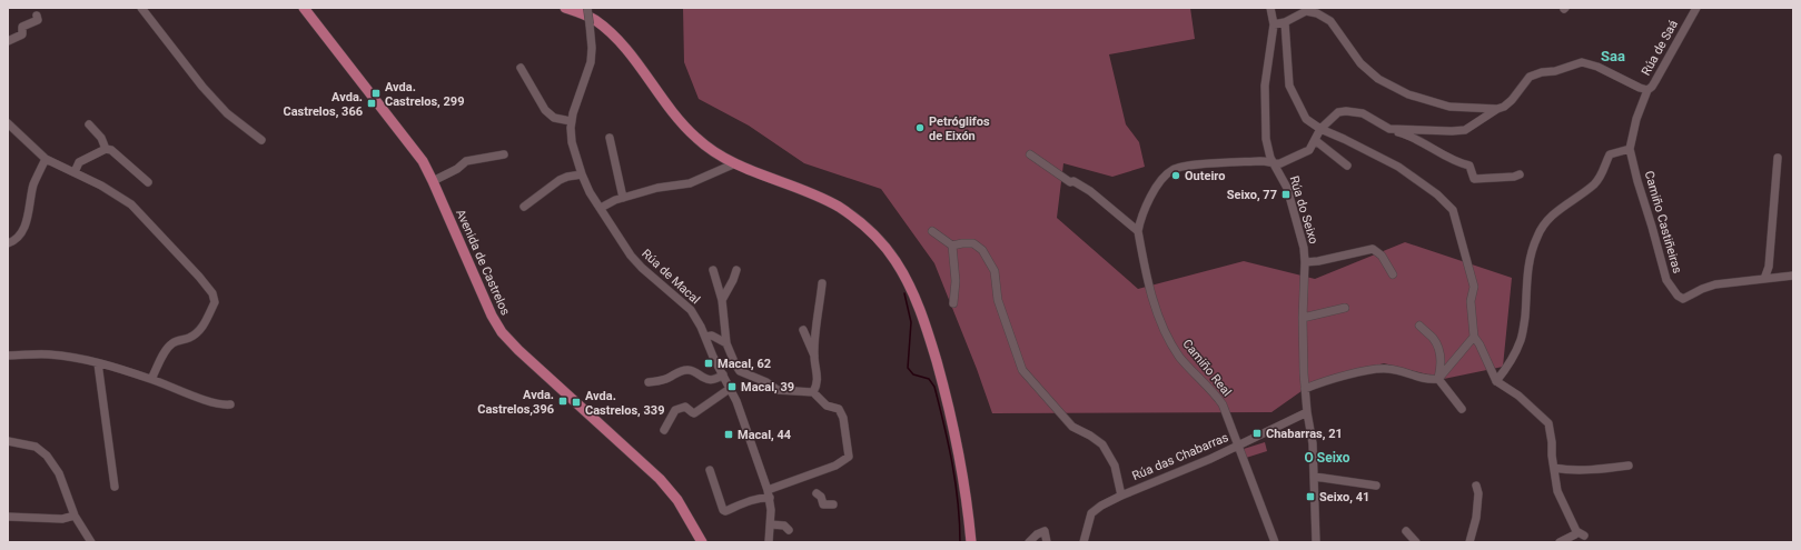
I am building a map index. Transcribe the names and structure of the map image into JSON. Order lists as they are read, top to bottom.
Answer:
{
  "streets": {
    "main road": ["Avenida de Castrelos"],
    "street": [
      "Rúa de Saá",
      "Rúa do Seixo",
      "Camiño Castiñeiras",
      "Rúa de Macal",
      "Camiño Real",
      "Rúa das Chabarras"
    ]
  },
  "crossings": [
    ["Rúa de Saá", "Camiño Castiñeiras"],
    ["Rúa do Seixo", "Rúa das Chabarras"],
    ["Camiño Real", "Rúa das Chabarras"]
  ],
  "districts": ["Saa", "O Seixo"],
  "places": {
    "transit": [
      "Avda. Castrelos, 299",
      "Avda. Castrelos, 366",
      "Seixo, 77",
      "Macal, 62",
      "Macal, 39",
      "Avda. Castrelos,396",
      "Avda. Castrelos, 339",
      "Chabarras, 21",
      "Macal, 44",
      "Seixo, 41"
    ],
    "other": ["Petróglifos de Eixón", "Outeiro"]
  }
}
